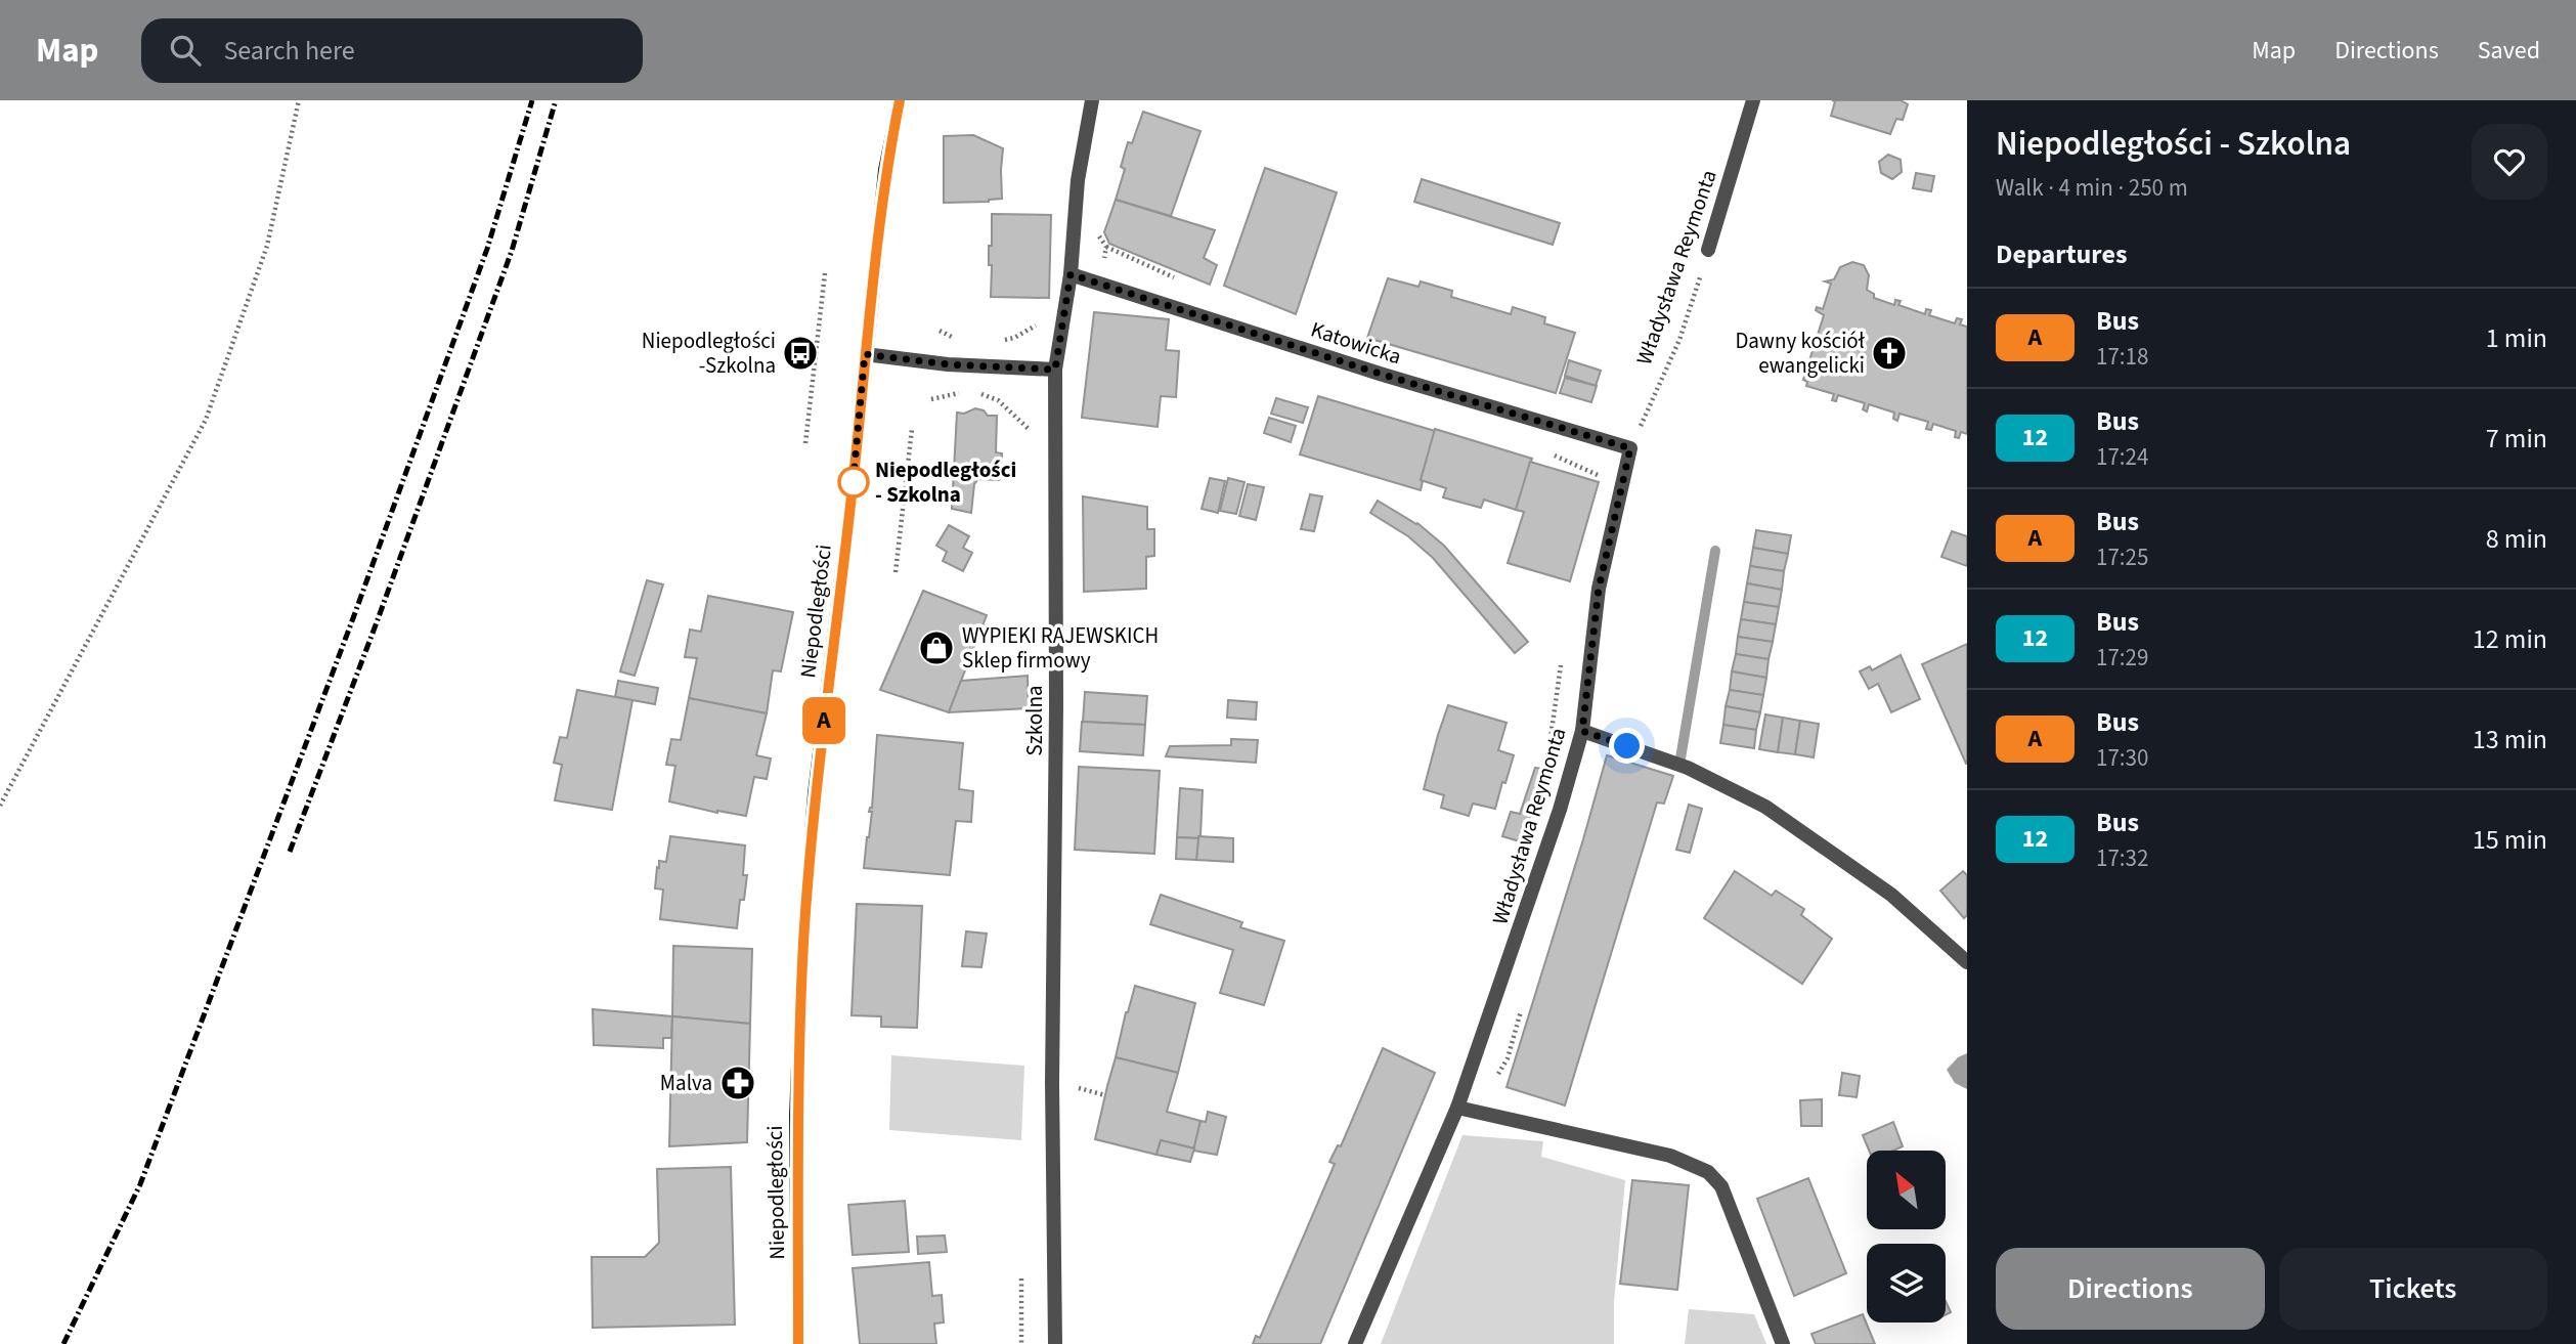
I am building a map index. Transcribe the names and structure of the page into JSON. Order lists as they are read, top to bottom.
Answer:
{
  "streets": {
    "main road": ["Niepodległości"],
    "street": ["Władysława Reymonta", "Katowicka", "Szkolna"]
  },
  "crossings": [
    ["Władysława Reymonta", "Katowicka"],
    ["Katowicka", "Szkolna"]
  ],
  "places": {
    "bus stop": ["Niepodległości -Szkolna"],
    "church": ["Dawny kościół ewangelicki"],
    "other": ["Niepodległości - Szkolna"],
    "shop": ["WYPIEKI RAJEWSKICH Sklep firmowy"],
    "pharmacy": ["Malva"]
  },
  "lines": ["bus line A"],
  "north": "top left",
  "page": {
    "header": "Map",
    "search": "Search here",
    "nav": ["Map", "Directions", "Saved"],
    "on_map": "A",
    "heading": [
      ["Niepodległości - Szkolna", "Walk · 4 min · 250 m"],
      "Departures"
    ],
    "list": [
      {
        "mark": "A",
        "name": "Bus",
        "note": "17:18",
        "value": "1 min"
      },
      {
        "mark": "12",
        "name": "Bus",
        "note": "17:24",
        "value": "7 min"
      },
      {
        "mark": "A",
        "name": "Bus",
        "note": "17:25",
        "value": "8 min"
      },
      {
        "mark": "12",
        "name": "Bus",
        "note": "17:29",
        "value": "12 min"
      },
      {
        "mark": "A",
        "name": "Bus",
        "note": "17:30",
        "value": "13 min"
      },
      {
        "mark": "12",
        "name": "Bus",
        "note": "17:32",
        "value": "15 min"
      }
    ],
    "buttons": ["Directions", "Tickets"]
  }
}
